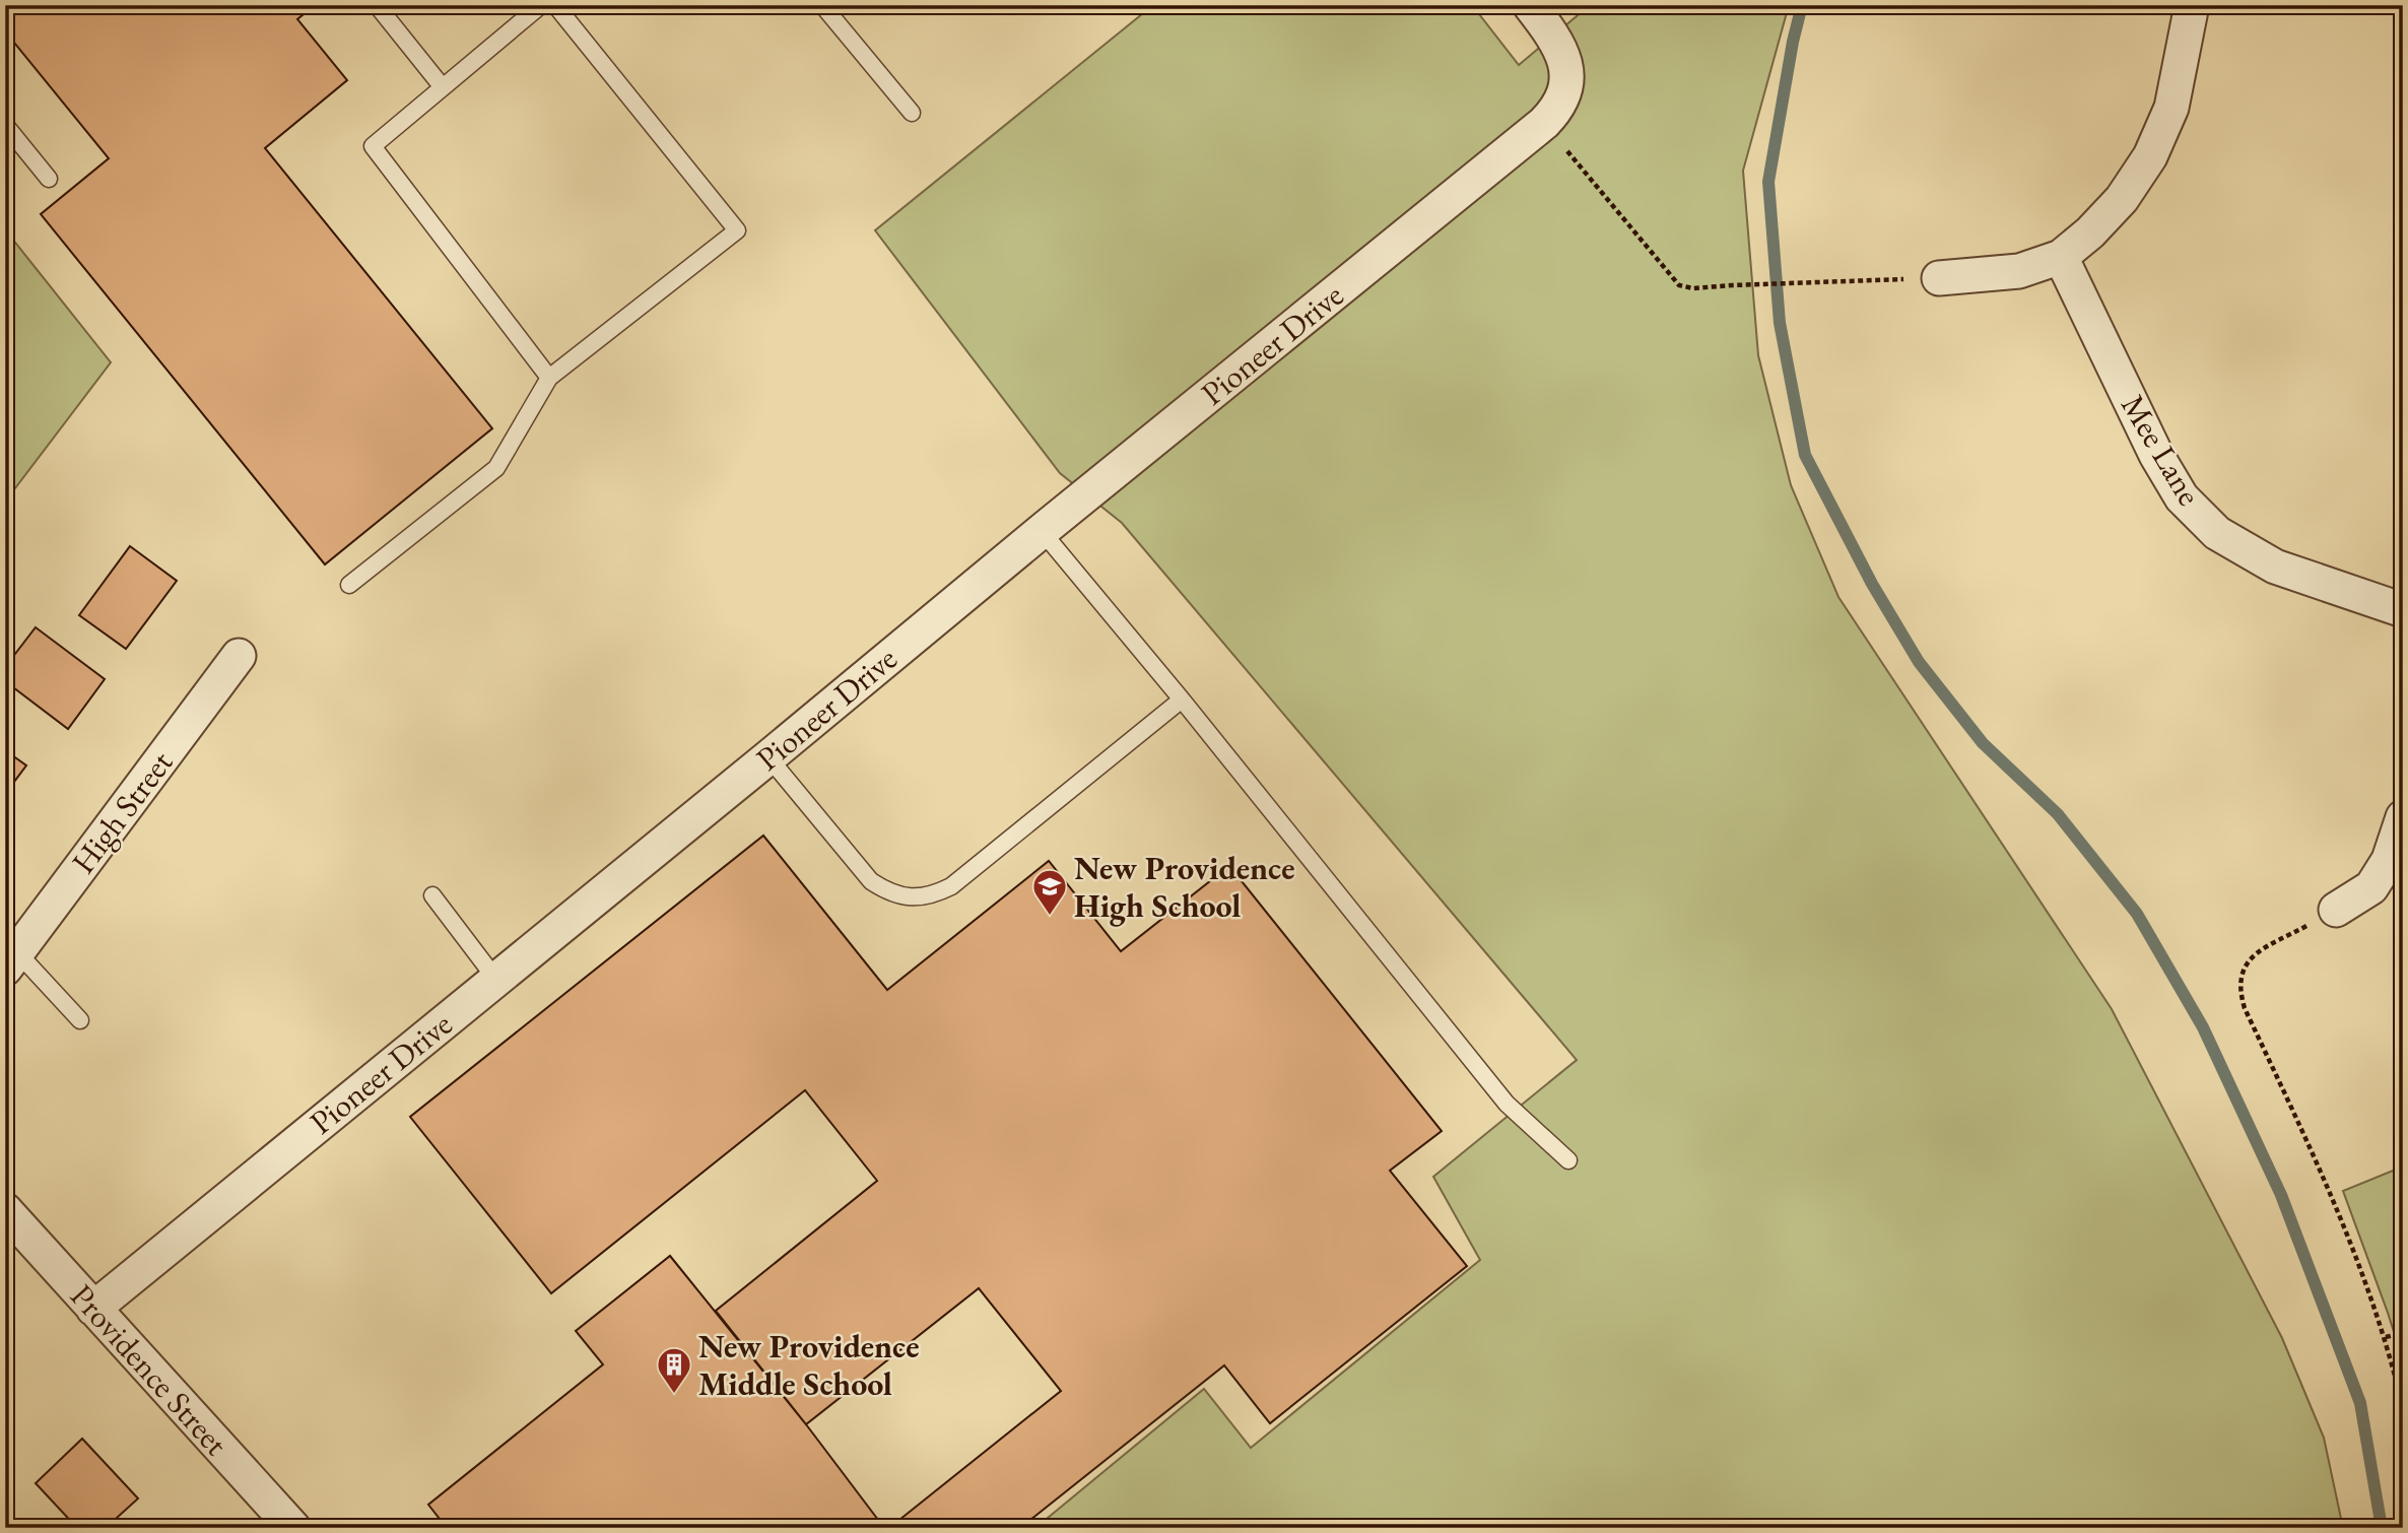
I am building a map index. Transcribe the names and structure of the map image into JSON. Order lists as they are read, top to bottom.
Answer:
{
  "streets": {
    "street": [
      "Pioneer Drive",
      "Mee Lane",
      "High Street",
      "Providence Street"
    ]
  },
  "crossings": [
    ["Pioneer Drive", "Providence Street"]
  ],
  "places": {
    "school or university": ["New Providence High School"],
    "building": ["New Providence Middle School"]
  }
}
